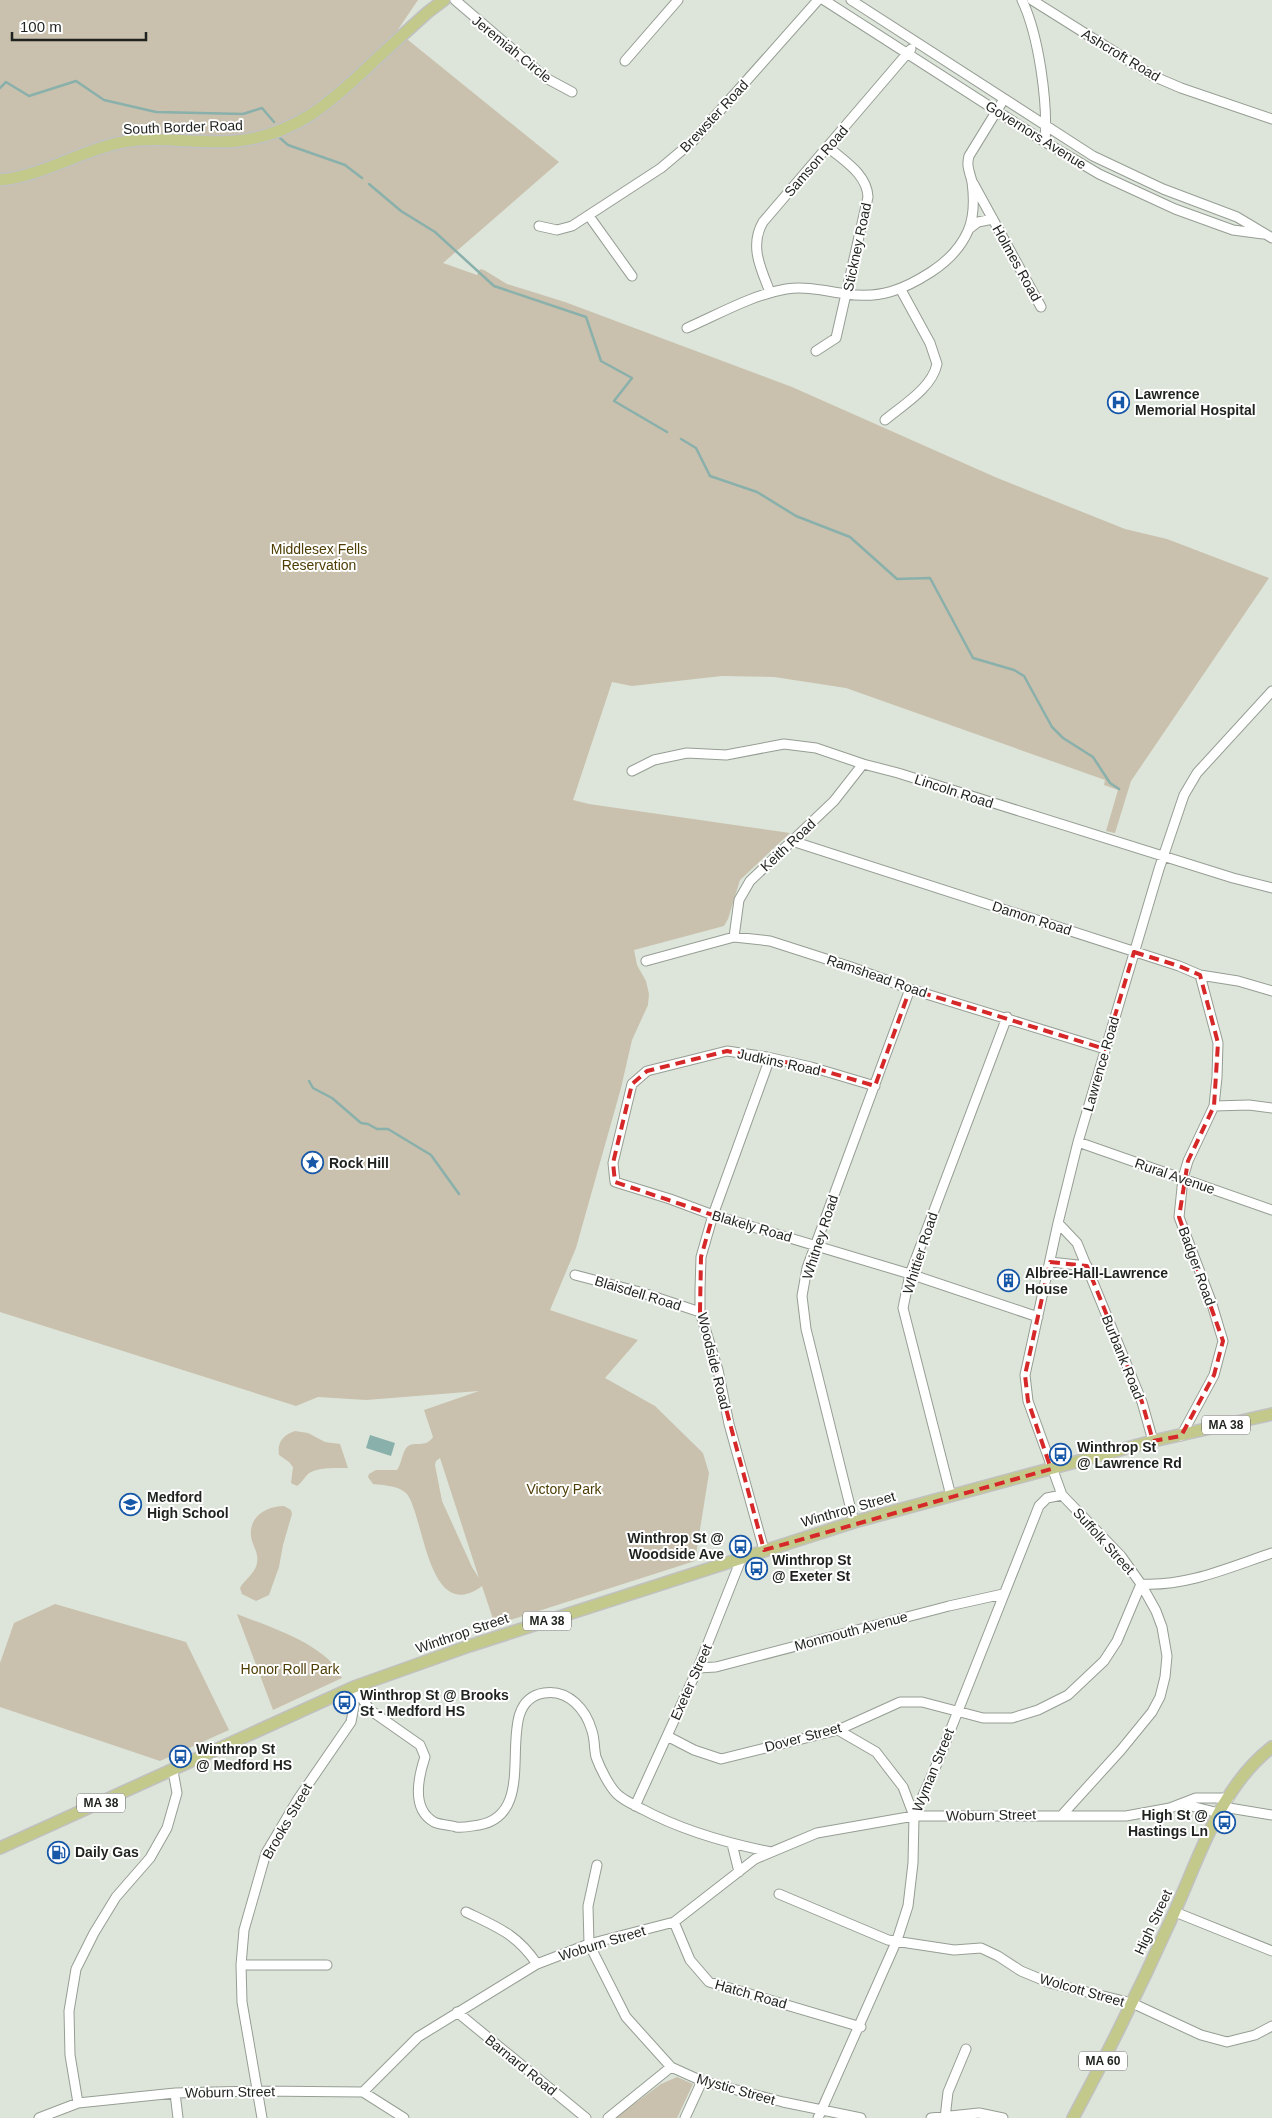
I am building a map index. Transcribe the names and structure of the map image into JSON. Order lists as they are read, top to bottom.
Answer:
{
  "streets": {
    "main road": [
      "South Border Road",
      "MA 38",
      "Winthrop Street",
      "High Street",
      "MA 60"
    ],
    "street": [
      "Jeremiah Circle",
      "Ashcroft Road",
      "Brewster Road",
      "Governors Avenue",
      "Samson Road",
      "Stickney Road",
      "Holmes Road",
      "Lincoln Road",
      "Keith Road",
      "Damon Road",
      "Ramshead Road",
      "Judkins Road",
      "Lawrence Road",
      "Rural Avenue",
      "Blakely Road",
      "Whitney Road",
      "Whittier Road",
      "Badger Road",
      "Blaisdell Road",
      "Burbank Road",
      "Woodside Road",
      "Suffolk Street",
      "Monmouth Avenue",
      "Exeter Street",
      "Dover Street",
      "Wyman Street",
      "Woburn Street",
      "Brooks Street",
      "Wolcott Street",
      "Hatch Road",
      "Barnard Road",
      "Mystic Street"
    ]
  },
  "crossings": [
    ["Governors Avenue", "Samson Road"],
    ["Samson Road", "Stickney Road"],
    ["Lincoln Road", "Keith Road"],
    ["Lincoln Road", "Lawrence Road"],
    ["Keith Road", "Damon Road"],
    ["Keith Road", "Ramshead Road"],
    ["Damon Road", "Lawrence Road"],
    ["Damon Road", "Badger Road"],
    ["Ramshead Road", "Lawrence Road"],
    ["Ramshead Road", "Whitney Road"],
    ["Ramshead Road", "Whittier Road"],
    ["Judkins Road", "Blakely Road"],
    ["Judkins Road", "Whitney Road"],
    ["Judkins Road", "Woodside Road"],
    ["Lawrence Road", "Rural Avenue"],
    ["Lawrence Road", "Blakely Road"],
    ["Lawrence Road", "Burbank Road"],
    ["Lawrence Road", "Winthrop Street"],
    ["Lawrence Road", "Suffolk Street"],
    ["Rural Avenue", "Badger Road"],
    ["Blakely Road", "Whitney Road"],
    ["Blakely Road", "Whittier Road"],
    ["Blakely Road", "Woodside Road"],
    ["Whitney Road", "Winthrop Street"],
    ["Whittier Road", "Winthrop Street"],
    ["Badger Road", "Winthrop Street"],
    ["Blaisdell Road", "Woodside Road"],
    ["Burbank Road", "Winthrop Street"],
    ["Woodside Road", "Winthrop Street"],
    ["Winthrop Street", "Suffolk Street"],
    ["Winthrop Street", "Exeter Street"],
    ["Winthrop Street", "Brooks Street"],
    ["Suffolk Street", "Dover Street"],
    ["Suffolk Street", "Wyman Street"],
    ["Suffolk Street", "Woburn Street"],
    ["Monmouth Avenue", "Exeter Street"],
    ["Monmouth Avenue", "Wyman Street"],
    ["Exeter Street", "Dover Street"],
    ["Dover Street", "Wyman Street"],
    ["Wyman Street", "Woburn Street"],
    ["Wyman Street", "Wolcott Street"],
    ["Wyman Street", "Hatch Road"],
    ["Wyman Street", "Mystic Street"],
    ["Woburn Street", "Brooks Street"],
    ["Woburn Street", "High Street"],
    ["Woburn Street", "Hatch Road"],
    ["Woburn Street", "Barnard Road"],
    ["Woburn Street", "Mystic Street"],
    ["High Street", "Wolcott Street"]
  ],
  "parks": ["Middlesex Fells Reservation", "Victory Park", "Honor Roll Park"],
  "places": {
    "hospital": ["Lawrence Memorial Hospital"],
    "place": ["Rock Hill"],
    "building": ["Albree-Hall-Lawrence House"],
    "bus stop": [
      "Winthrop St @ Lawrence Rd",
      "Winthrop St @ Woodside Ave",
      "Winthrop St @ Exeter St",
      "Winthrop St @ Brooks St - Medford HS",
      "Winthrop St @ Medford HS",
      "High St @ Hastings Ln"
    ],
    "school or university": ["Medford High School"],
    "fuel station": ["Daily Gas"]
  },
  "scale_bar": "100 m"
}
